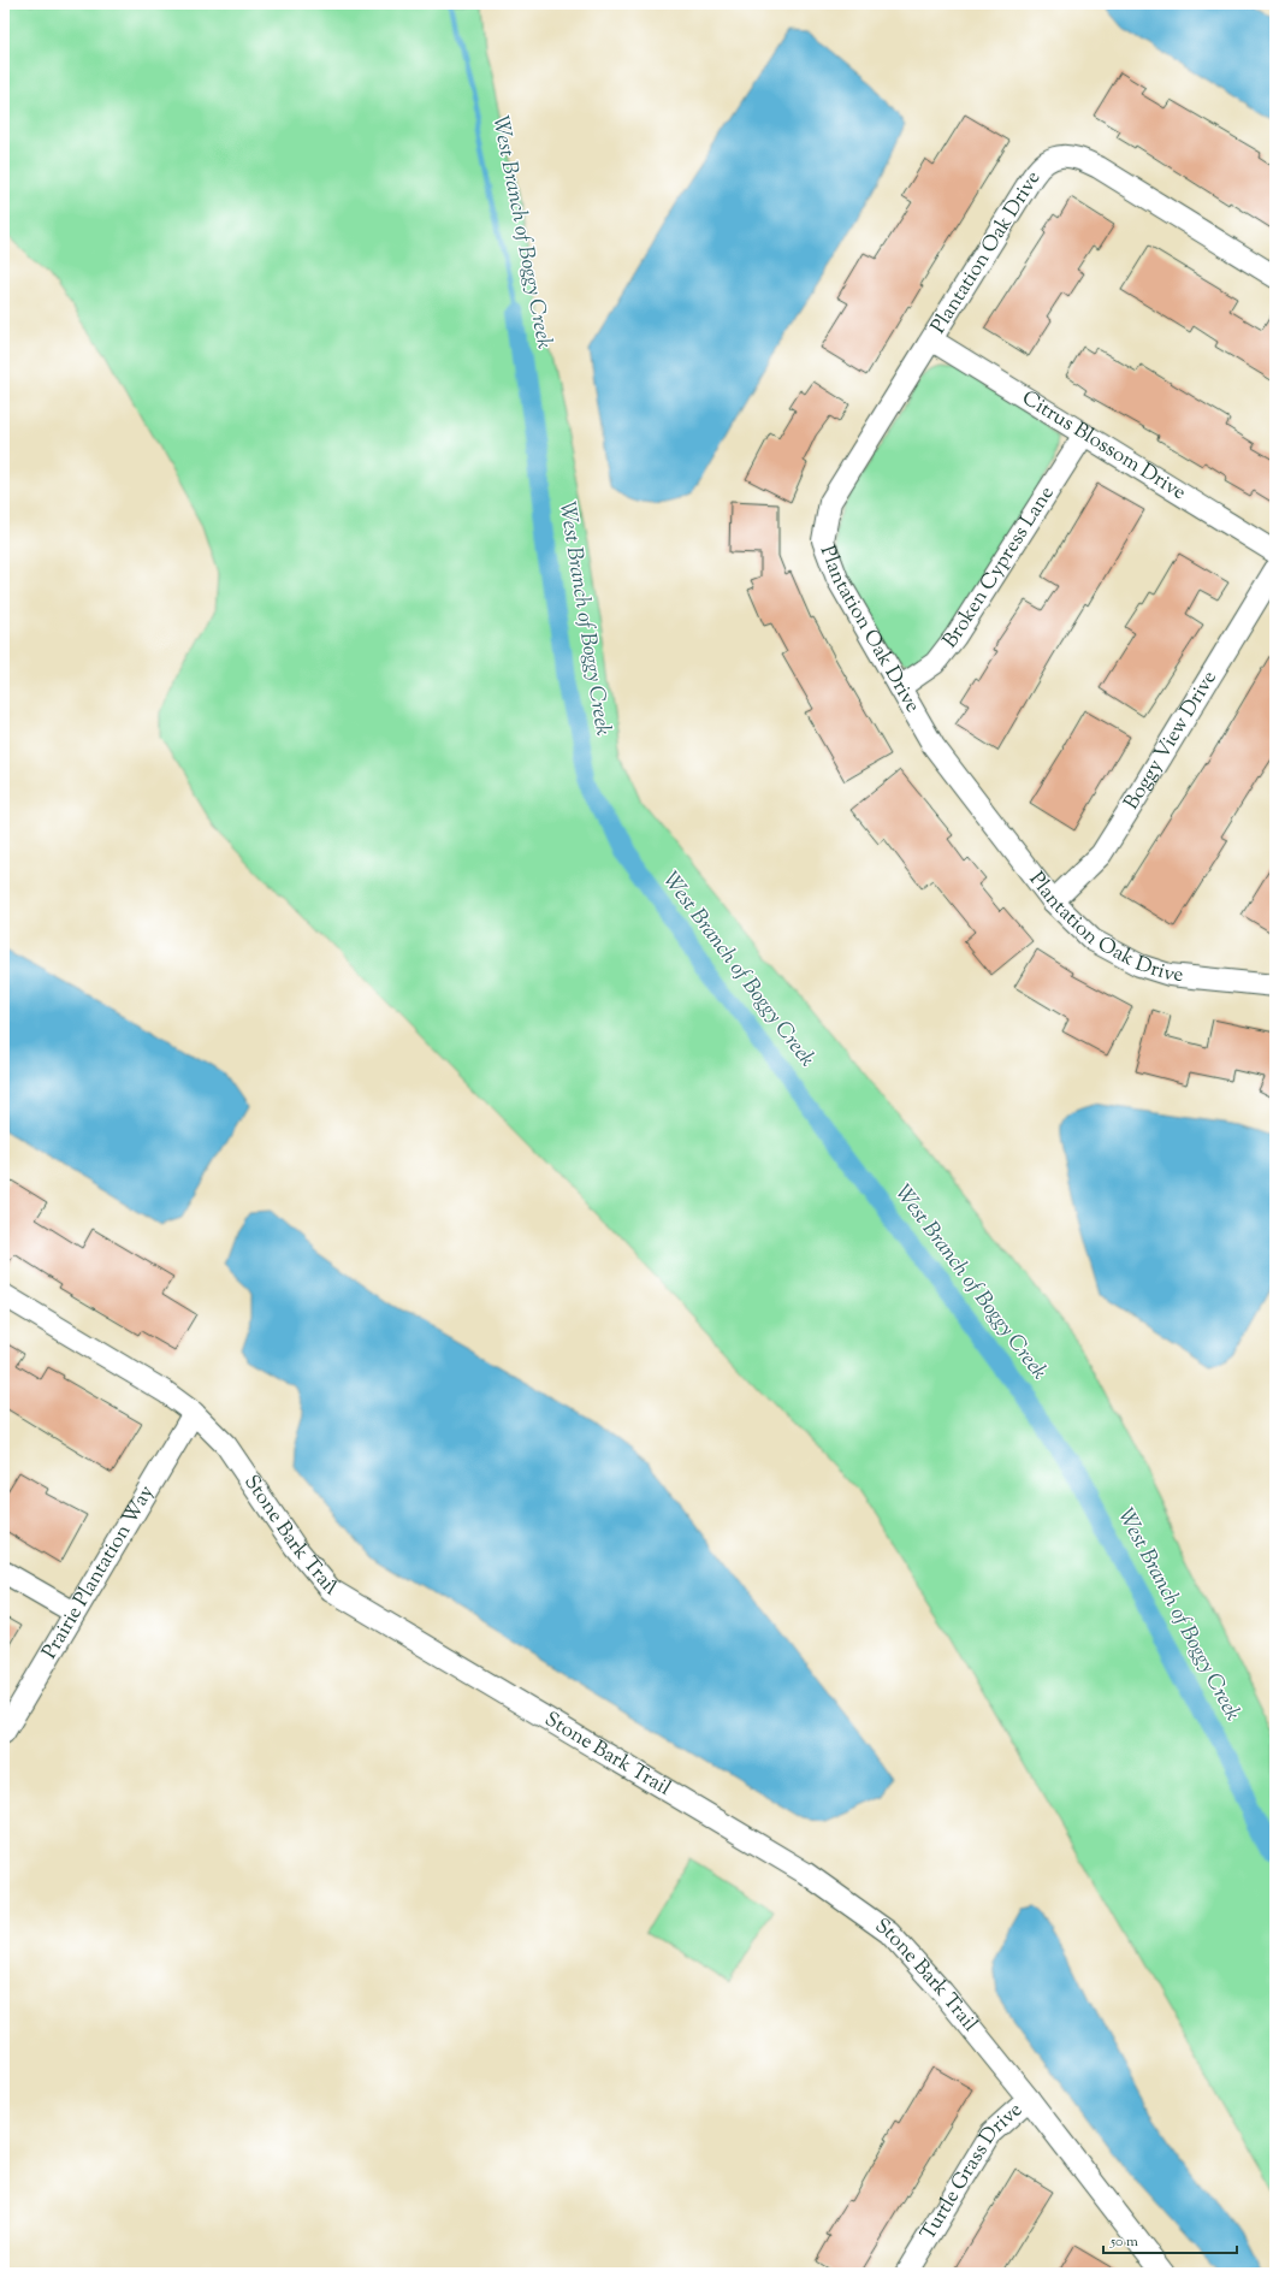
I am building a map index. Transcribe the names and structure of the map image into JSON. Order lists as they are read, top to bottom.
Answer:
{
  "streets": {
    "street": [
      "Plantation Oak Drive",
      "Citrus Blossom Drive",
      "Broken Cypress Lane",
      "Boggy View Drive",
      "Stone Bark Trail",
      "Prairie Plantation Way",
      "Turtle Grass Drive"
    ]
  },
  "crossings": [
    ["Plantation Oak Drive", "Citrus Blossom Drive"],
    ["Plantation Oak Drive", "Broken Cypress Lane"],
    ["Plantation Oak Drive", "Boggy View Drive"],
    ["Citrus Blossom Drive", "Broken Cypress Lane"],
    ["Stone Bark Trail", "Prairie Plantation Way"],
    ["Stone Bark Trail", "Turtle Grass Drive"]
  ],
  "water": ["West Branch of Boggy Creek"],
  "scale_bar": "50 m"
}
